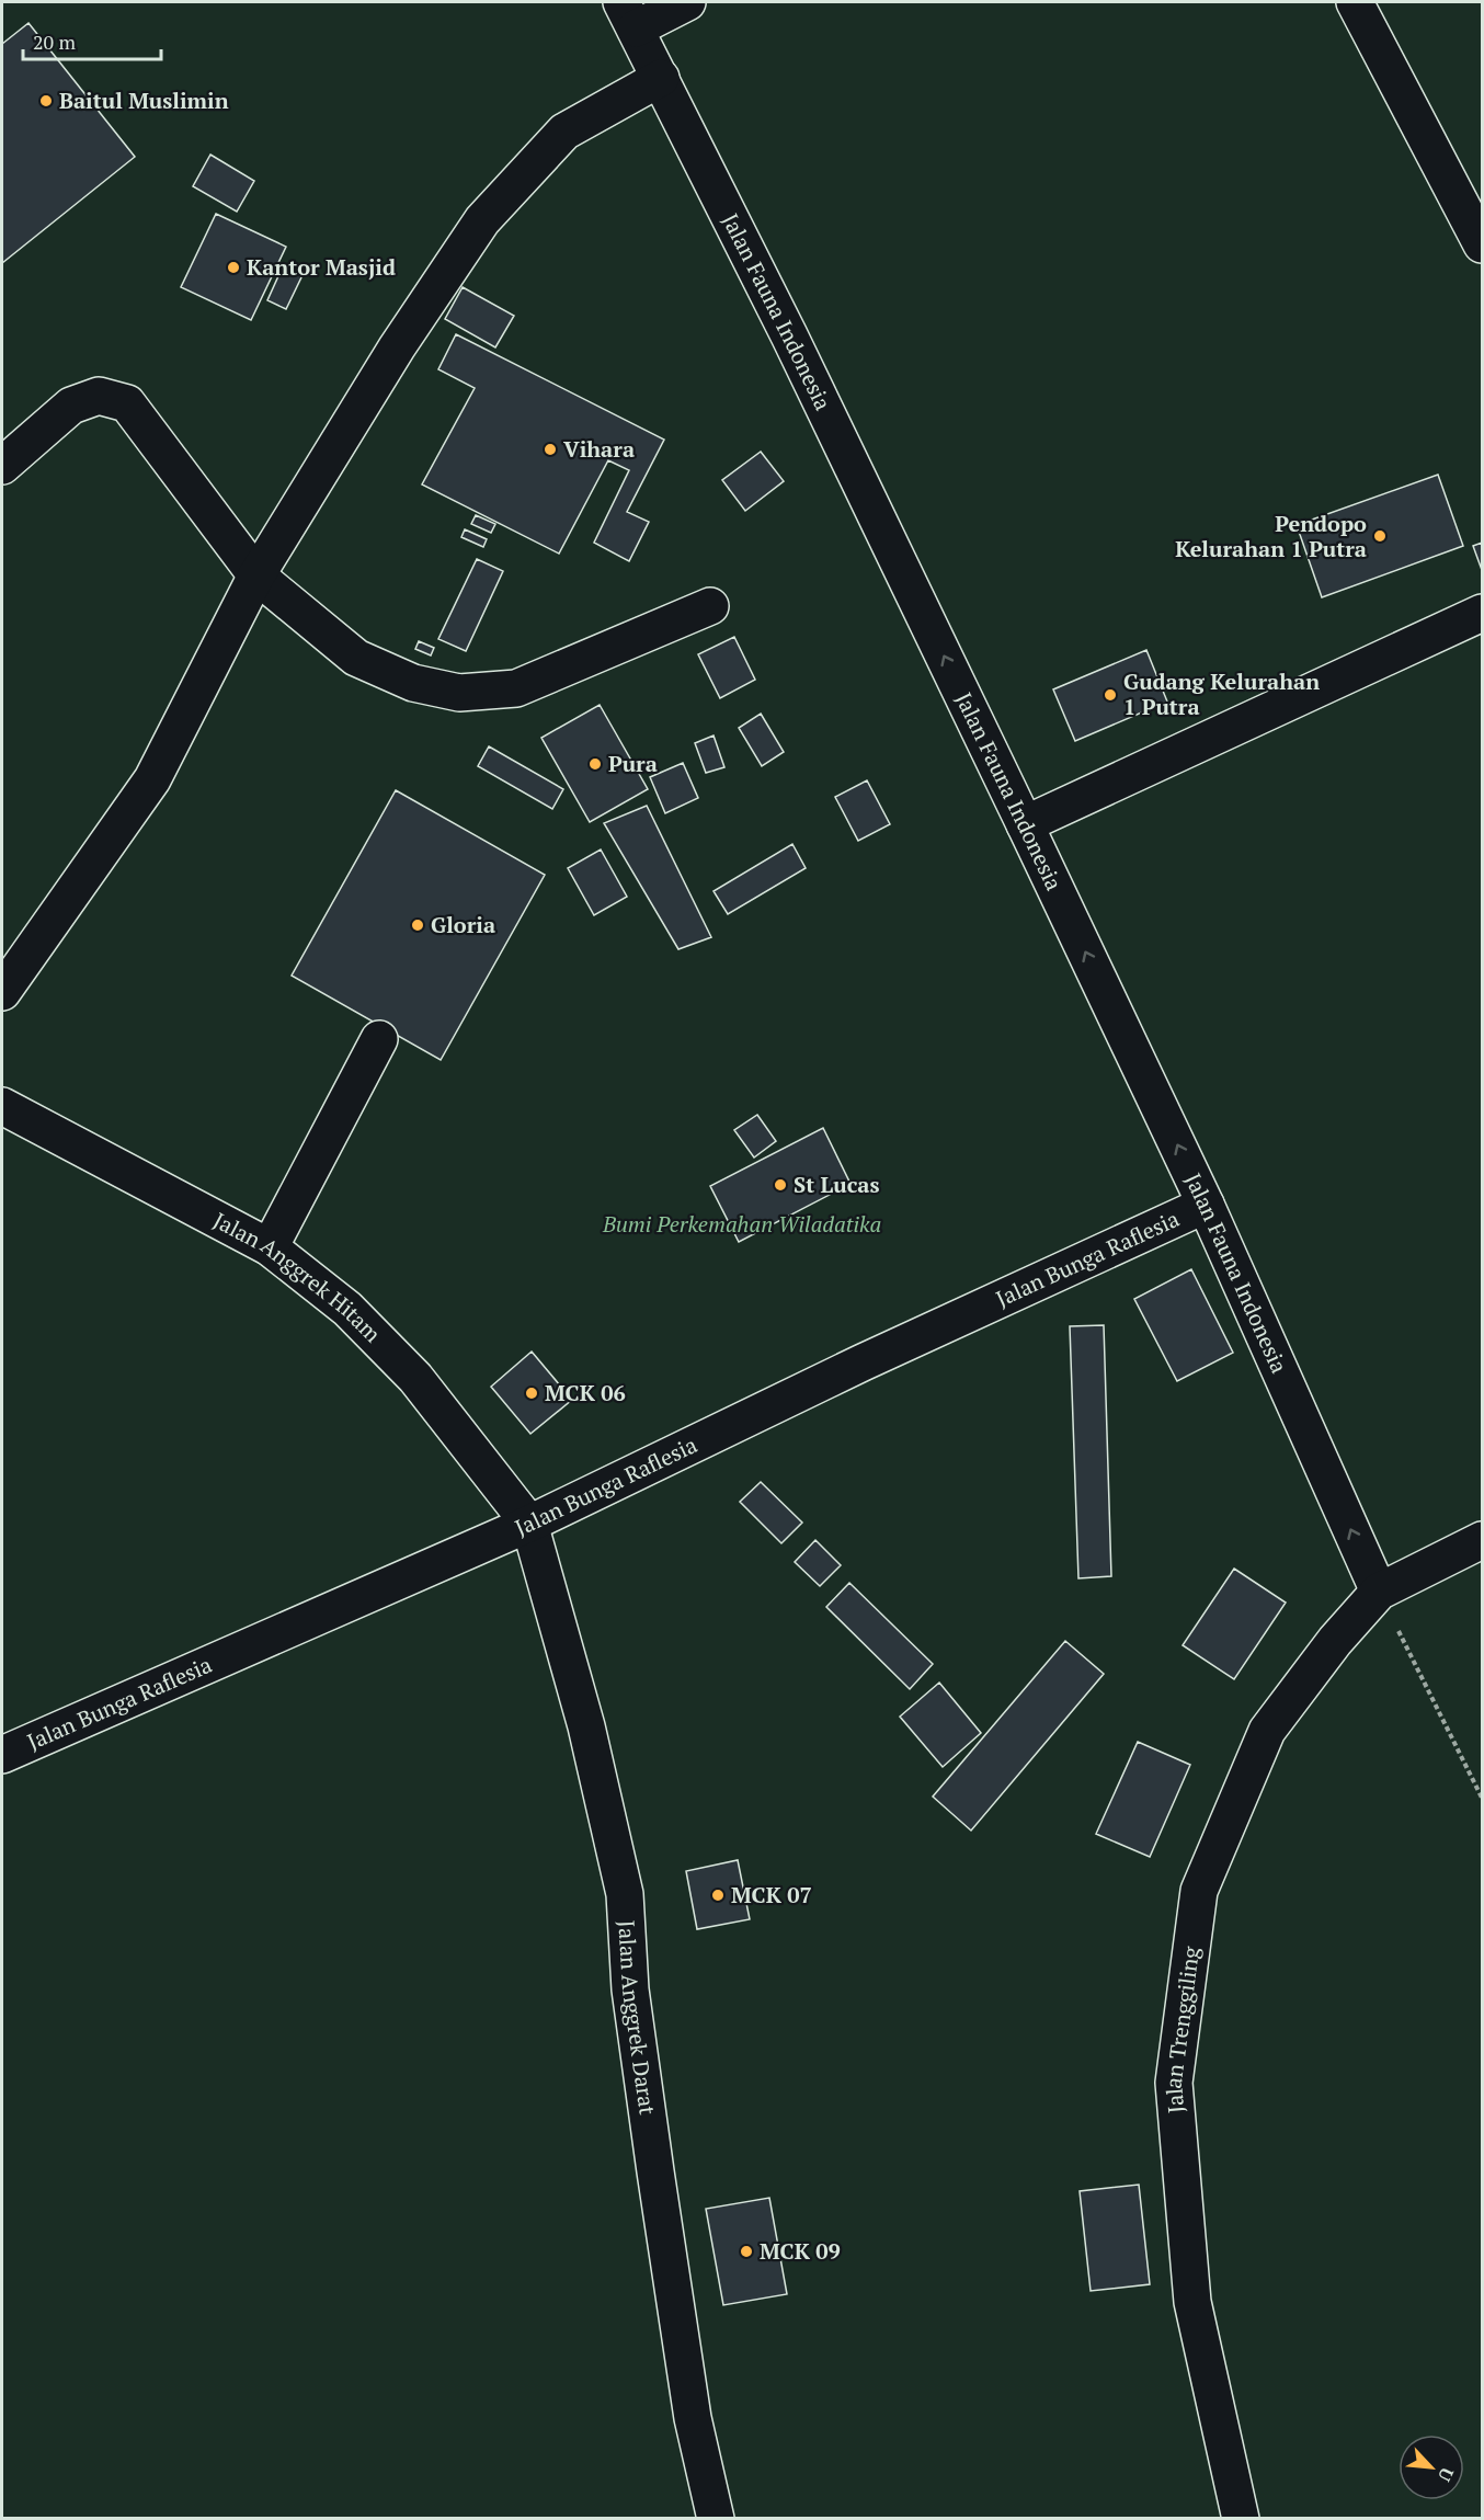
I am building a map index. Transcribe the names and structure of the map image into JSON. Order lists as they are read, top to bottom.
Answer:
{
  "streets": {
    "street": [
      "Jalan Fauna Indonesia",
      "Jalan Bunga Raflesia",
      "Jalan Anggrek Hitam",
      "Jalan Anggrek Darat",
      "Jalan Trenggiling"
    ]
  },
  "crossings": [
    ["Jalan Fauna Indonesia", "Jalan Bunga Raflesia"],
    ["Jalan Fauna Indonesia", "Jalan Trenggiling"],
    ["Jalan Bunga Raflesia", "Jalan Anggrek Hitam"],
    ["Jalan Bunga Raflesia", "Jalan Anggrek Darat"],
    ["Jalan Anggrek Hitam", "Jalan Anggrek Darat"]
  ],
  "one_way": ["Jalan Fauna Indonesia"],
  "parks": ["Bumi Perkemahan Wiladatika"],
  "places": [
    "Baitul Muslimin",
    "Kantor Masjid",
    "Vihara",
    "Pendopo Kelurahan 1 Putra",
    "Gudang Kelurahan 1 Putra",
    "Pura",
    "Gloria",
    "St Lucas",
    "MCK 06",
    "MCK 07",
    "MCK 09"
  ],
  "scale_bar": "20 m",
  "north": "bottom right"
}
